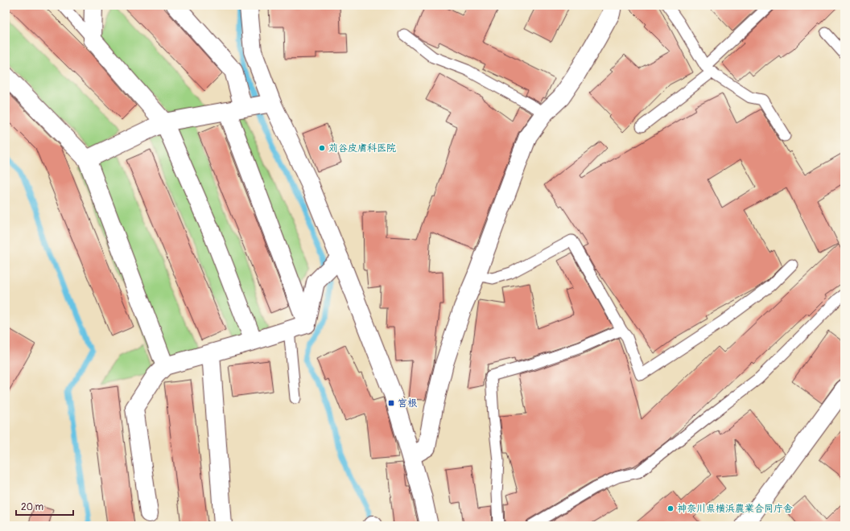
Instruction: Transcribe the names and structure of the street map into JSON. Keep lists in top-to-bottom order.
{
  "places": {
    "other": ["苅谷皮膚科医院", "神奈川県横浜農業合同庁舎"],
    "transit": ["宮根"]
  },
  "scale_bar": "20 m"
}
